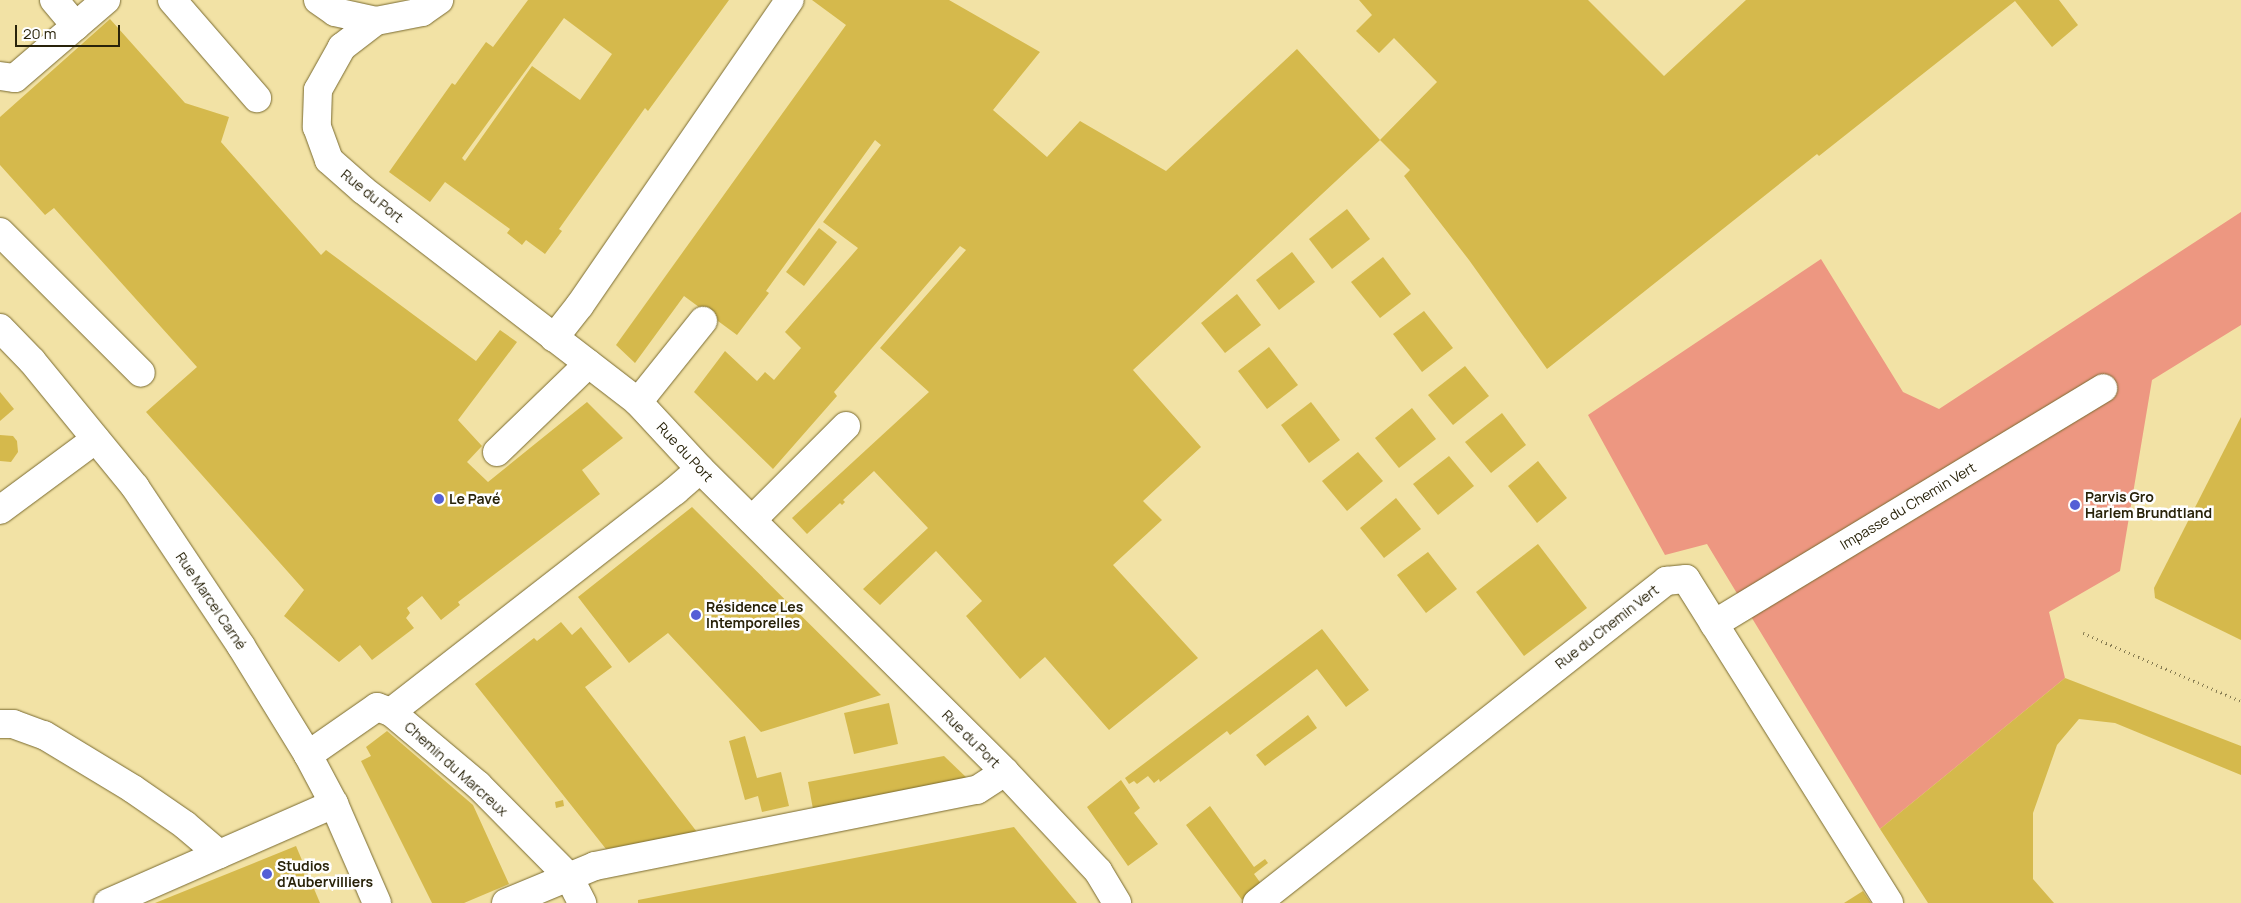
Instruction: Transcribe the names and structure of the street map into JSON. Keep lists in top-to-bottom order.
{
  "streets": {
    "street": [
      "Rue du Port",
      "Impasse du Chemin Vert",
      "Rue Marcel Carné",
      "Rue du Chemin Vert",
      "Chemin du Marcreux"
    ]
  },
  "crossings": [
    ["Impasse du Chemin Vert", "Rue du Chemin Vert"],
    ["Rue Marcel Carné", "Chemin du Marcreux"]
  ],
  "places": [
    "Le Pavé",
    "Parvis Gro Harlem Brundtland",
    "Résidence Les Intemporelles",
    "Studios d'Aubervilliers"
  ],
  "scale_bar": "20 m"
}
